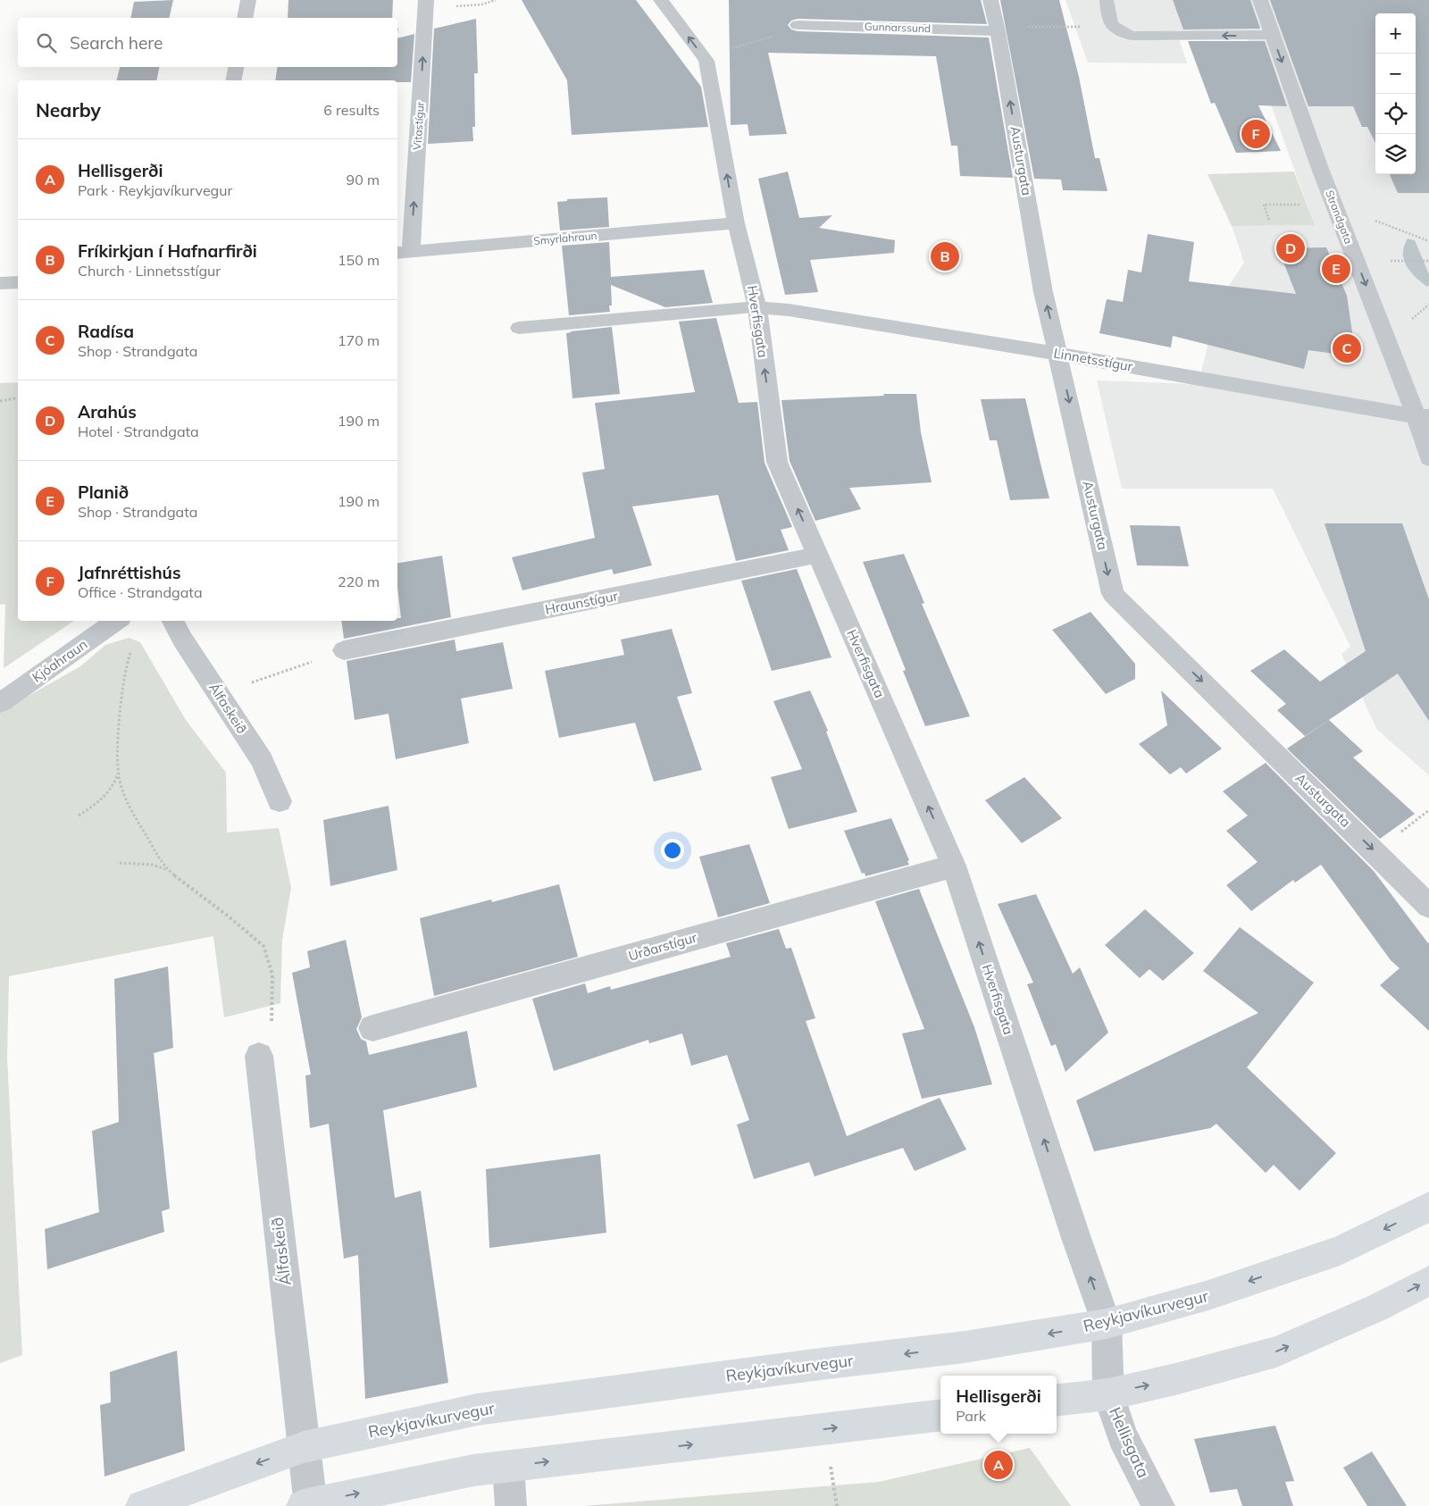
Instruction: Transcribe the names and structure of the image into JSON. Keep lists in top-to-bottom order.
{
  "streets": {
    "main road": ["Reykjavíkurvegur"],
    "street": [
      "Gunnarssund",
      "Vitastígur",
      "Austurgata",
      "Strandgata",
      "Smyrlahraun",
      "Hverfisgata",
      "Linnetsstígur",
      "Hraunstígur",
      "Kjóahraun",
      "Álfaskeið",
      "Urðarstígur",
      "Hellisgata"
    ]
  },
  "crossings": [
    ["Gunnarssund", "Austurgata"],
    ["Vitastígur", "Smyrlahraun"],
    ["Austurgata", "Linnetsstígur"],
    ["Strandgata", "Linnetsstígur"],
    ["Smyrlahraun", "Hverfisgata"],
    ["Hverfisgata", "Linnetsstígur"],
    ["Hverfisgata", "Hraunstígur"],
    ["Hverfisgata", "Urðarstígur"],
    ["Hverfisgata", "Reykjavíkurvegur"],
    ["Hverfisgata", "Hellisgata"],
    ["Álfaskeið", "Reykjavíkurvegur"],
    ["Reykjavíkurvegur", "Hellisgata"]
  ],
  "one_way": ["Vitastígur", "Strandgata", "Hverfisgata"],
  "page": {
    "map_buttons": ["+", "−"],
    "search": "Search here",
    "heading": ["Nearby", "6 results"],
    "pins": [
      "F",
      "D",
      "B",
      "E",
      "C",
      "A"
    ],
    "list": [
      {
        "mark": "A",
        "name": "Hellisgerði",
        "note": "Park · Reykjavíkurvegur",
        "value": "90 m"
      },
      {
        "mark": "B",
        "name": "Fríkirkjan í Hafnarfirði",
        "note": "Church · Linnetsstígur",
        "value": "150 m"
      },
      {
        "mark": "C",
        "name": "Radísa",
        "note": "Shop · Strandgata",
        "value": "170 m"
      },
      {
        "mark": "D",
        "name": "Arahús",
        "note": "Hotel · Strandgata",
        "value": "190 m"
      },
      {
        "mark": "E",
        "name": "Planið",
        "note": "Shop · Strandgata",
        "value": "190 m"
      },
      {
        "mark": "F",
        "name": "Jafnréttishús",
        "note": "Office · Strandgata",
        "value": "220 m"
      }
    ],
    "popup": ["Hellisgerði", "Park"]
  }
}
